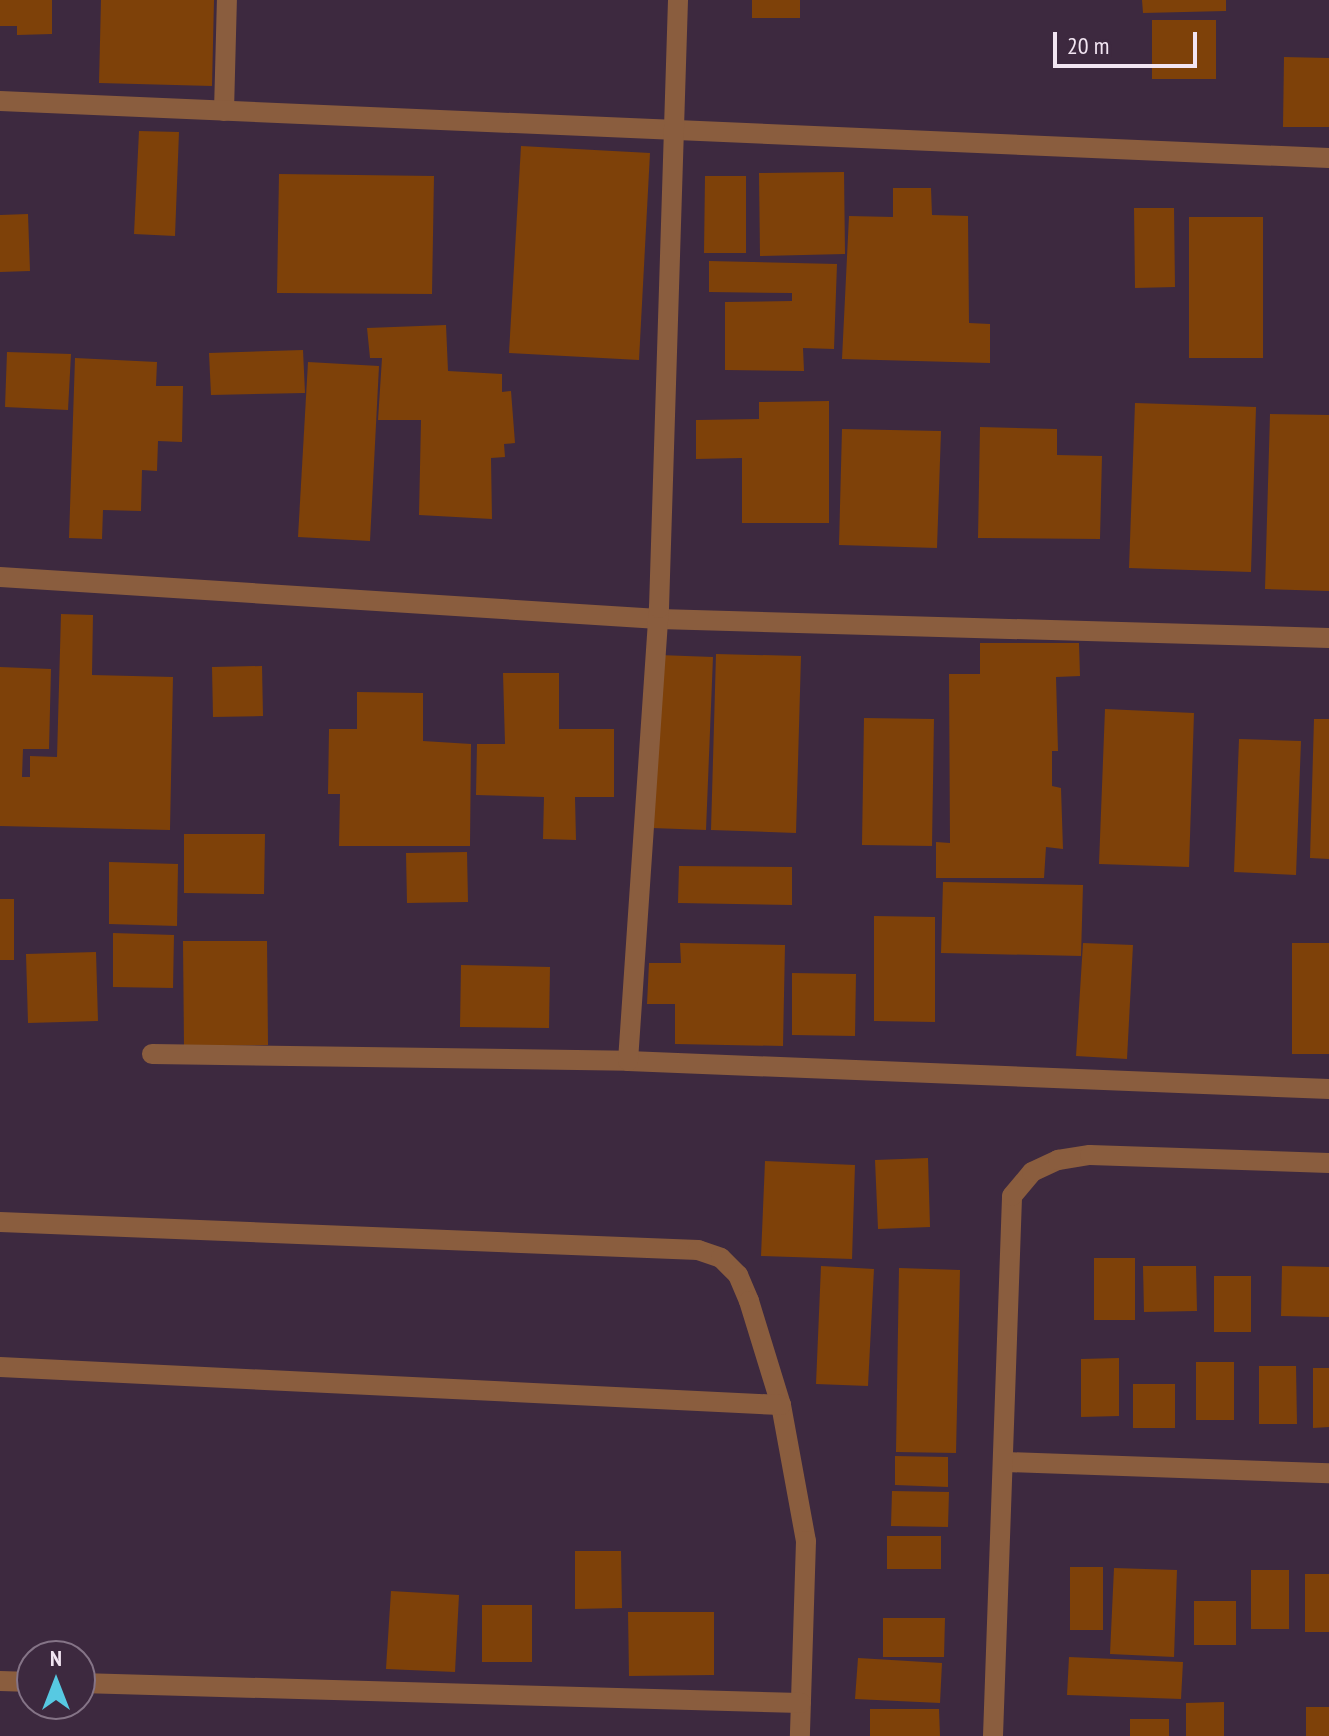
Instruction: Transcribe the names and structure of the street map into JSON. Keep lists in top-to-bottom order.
{
  "scale_bar": "20 m",
  "north": "top"
}
